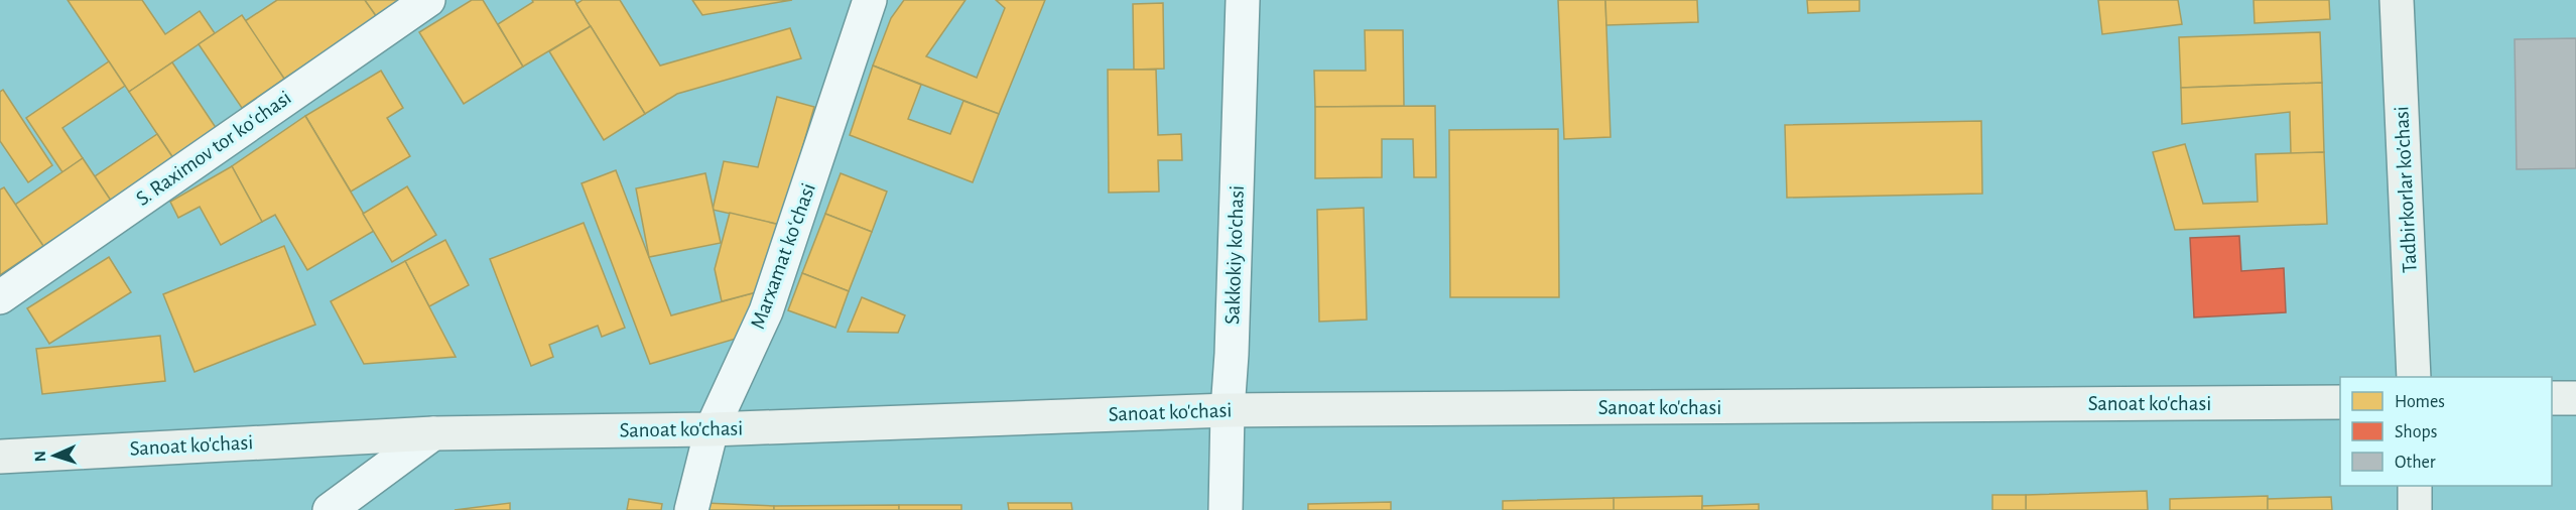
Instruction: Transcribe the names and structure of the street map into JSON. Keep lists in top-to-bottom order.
{
  "streets": {
    "main road": ["Tadbirkorlar ko'chasi", "Sanoat ko'chasi"],
    "street": ["S. Raximov tor koʻchasi", "Sakkokiy ko'chasi", "Marxamat koʻchasi"]
  },
  "crossings": [
    ["Sakkokiy ko'chasi", "Sanoat ko'chasi"],
    ["Marxamat koʻchasi", "Sanoat ko'chasi"]
  ],
  "legend": ["Homes", "Shops", "Other"],
  "north": "left"
}
